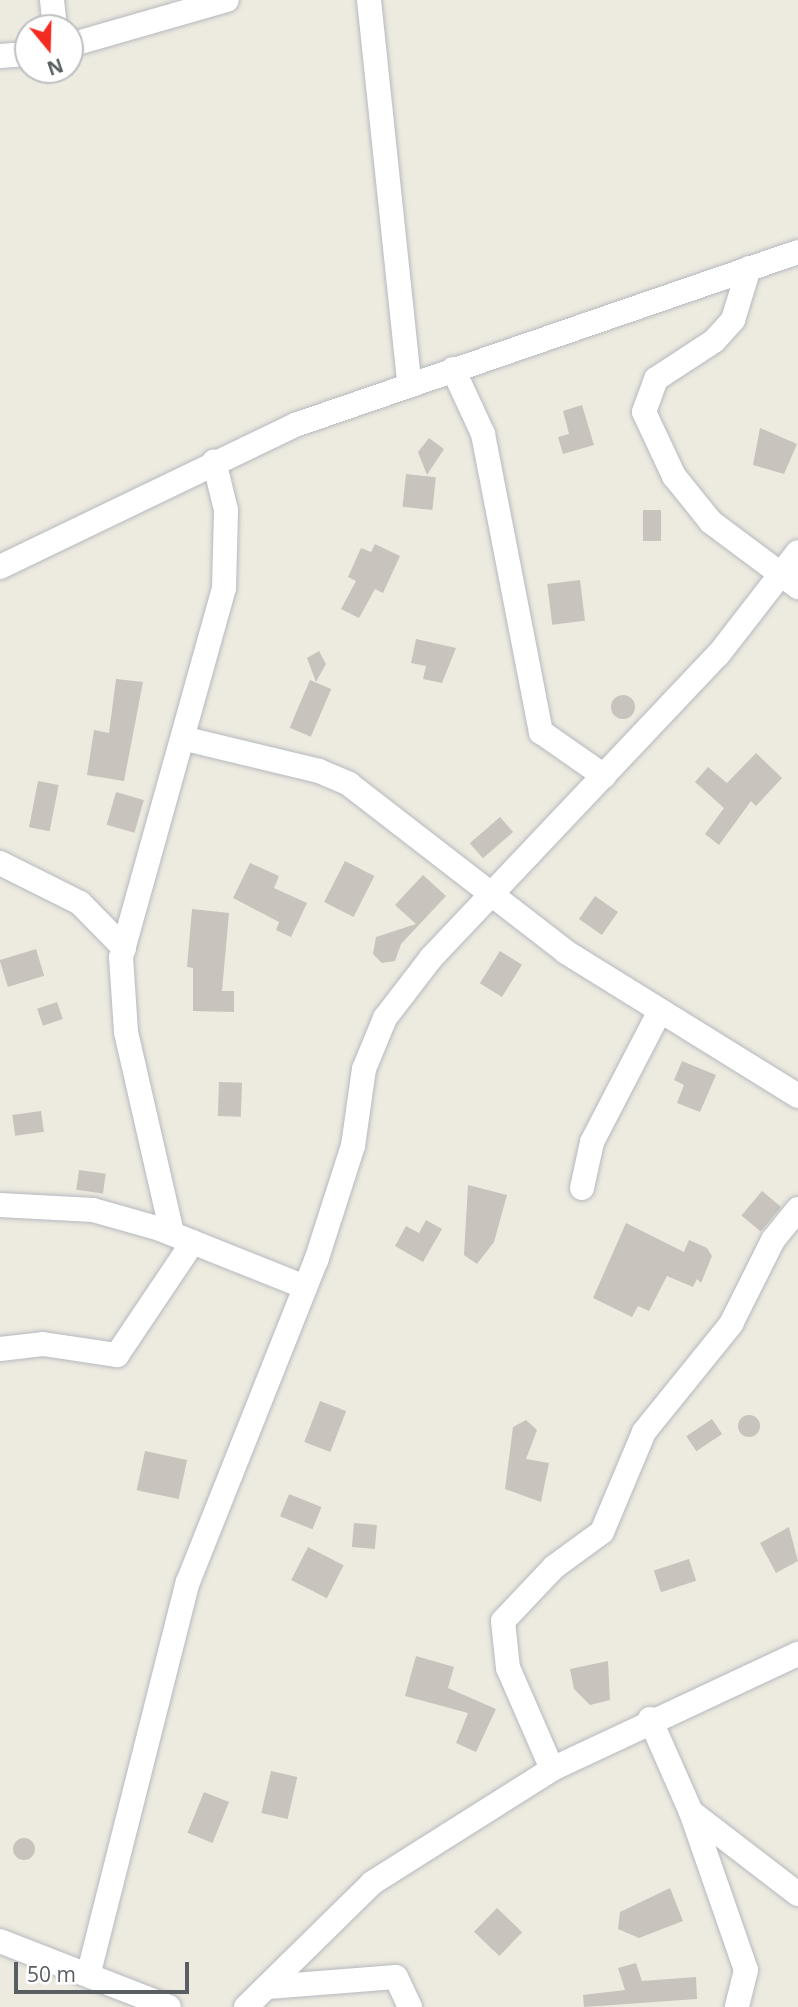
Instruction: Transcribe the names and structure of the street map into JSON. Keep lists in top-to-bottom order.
{
  "scale_bar": "50 m",
  "north": "bottom"
}
